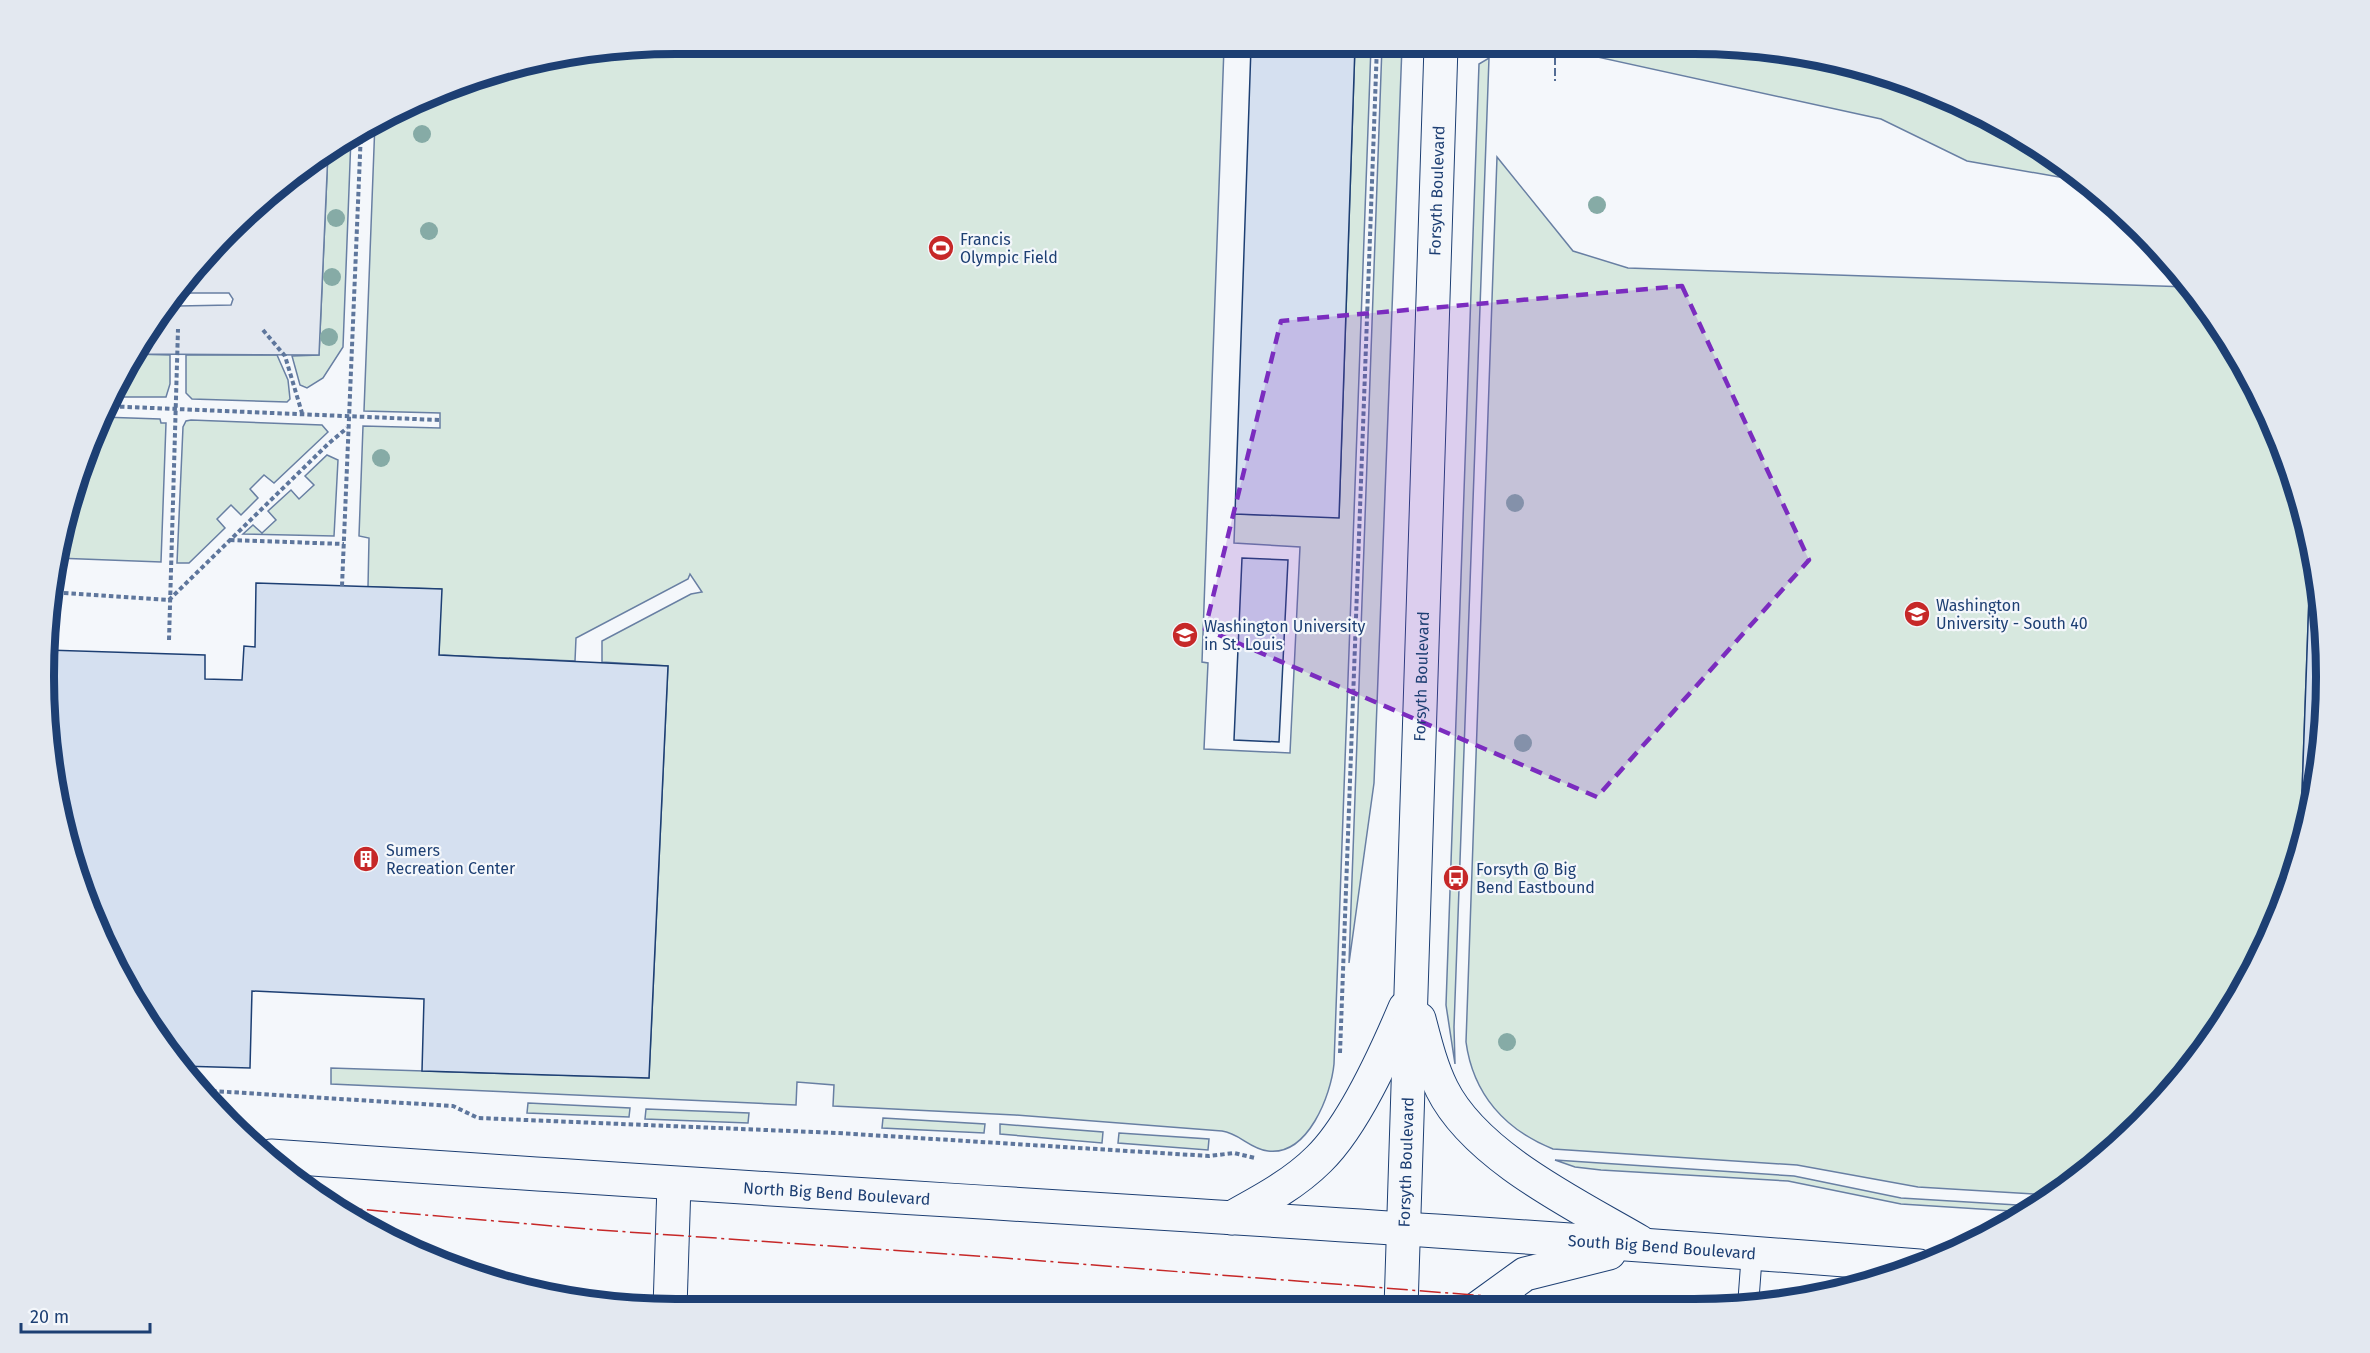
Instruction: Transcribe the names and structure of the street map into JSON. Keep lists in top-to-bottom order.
{
  "streets": {
    "main road": ["Forsyth Boulevard", "North Big Bend Boulevard", "South Big Bend Boulevard"]
  },
  "crossings": [
    ["Forsyth Boulevard", "North Big Bend Boulevard"],
    ["Forsyth Boulevard", "South Big Bend Boulevard"],
    ["North Big Bend Boulevard", "South Big Bend Boulevard"]
  ],
  "places": {
    "sports": ["Francis Olympic Field"],
    "school or university": ["Washington University - South 40", "Washington University in St. Louis"],
    "building": ["Sumers Recreation Center"],
    "bus stop": ["Forsyth @ Big Bend Eastbound"]
  },
  "scale_bar": "20 m"
}
